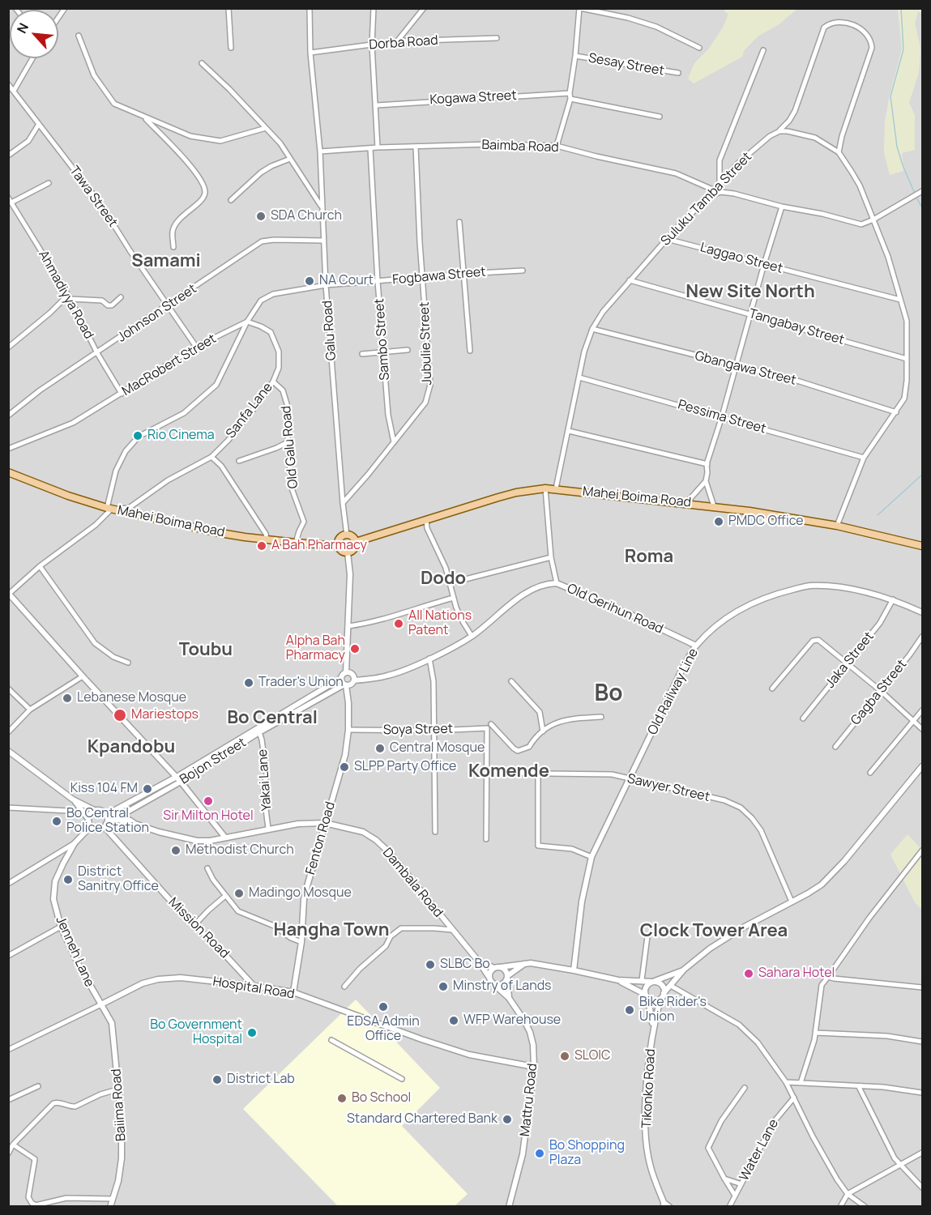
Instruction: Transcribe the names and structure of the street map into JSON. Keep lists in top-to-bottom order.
{
  "streets": {
    "main road": ["Mahei Boima Road"],
    "street": [
      "Dorba Road",
      "Sesay Street",
      "Kogawa Street",
      "Baimba Road",
      "Tawa Street",
      "Suluku Tamba Street",
      "Laggao Street",
      "Fogbawa Street",
      "Ahmadiyya Road",
      "Johnson Street",
      "Tangabay Street",
      "Galu Road",
      "Sambo Street",
      "Jubulie Street",
      "MacRobert Street",
      "Gbangawa Street",
      "Sanfa Lane",
      "Pessima Street",
      "Old Galu Road",
      "Old Gerihun Road",
      "Jaka Street",
      "Old Railway Line",
      "Gagba Street",
      "Soya Street",
      "Bojon Street",
      "Yakai Lane",
      "Sawyer Street",
      "Fenton Road",
      "Dambala Road",
      "Mission Road",
      "Jenneh Lane",
      "Hospital Road",
      "Tikonko Road",
      "Mattru Road",
      "Baiima Road",
      "Water Lane"
    ]
  },
  "crossings": [
    ["Dorba Road", "Galu Road"],
    ["Baimba Road", "Suluku Tamba Street"],
    ["Baimba Road", "Galu Road"],
    ["Baimba Road", "Sambo Street"],
    ["Baimba Road", "Jubulie Street"],
    ["Tawa Street", "Johnson Street"],
    ["Tawa Street", "MacRobert Street"],
    ["Suluku Tamba Street", "Laggao Street"],
    ["Suluku Tamba Street", "Tangabay Street"],
    ["Suluku Tamba Street", "Gbangawa Street"],
    ["Suluku Tamba Street", "Pessima Street"],
    ["Suluku Tamba Street", "Mahei Boima Road"],
    ["Fogbawa Street", "Galu Road"],
    ["Fogbawa Street", "Sambo Street"],
    ["Fogbawa Street", "Jubulie Street"],
    ["Ahmadiyya Road", "Johnson Street"],
    ["Ahmadiyya Road", "MacRobert Street"],
    ["Johnson Street", "Galu Road"],
    ["Galu Road", "Jubulie Street"],
    ["Galu Road", "Mahei Boima Road"],
    ["Sambo Street", "Jubulie Street"],
    ["MacRobert Street", "Sanfa Lane"],
    ["Sanfa Lane", "Old Galu Road"],
    ["Sanfa Lane", "Mahei Boima Road"],
    ["Old Galu Road", "Mahei Boima Road"],
    ["Old Gerihun Road", "Old Railway Line"],
    ["Old Gerihun Road", "Bojon Street"],
    ["Old Gerihun Road", "Fenton Road"],
    ["Jaka Street", "Old Railway Line"],
    ["Old Railway Line", "Sawyer Street"],
    ["Soya Street", "Fenton Road"],
    ["Bojon Street", "Yakai Lane"],
    ["Bojon Street", "Fenton Road"],
    ["Bojon Street", "Dambala Road"],
    ["Bojon Street", "Mission Road"],
    ["Bojon Street", "Jenneh Lane"],
    ["Yakai Lane", "Dambala Road"],
    ["Fenton Road", "Dambala Road"],
    ["Fenton Road", "Hospital Road"],
    ["Dambala Road", "Mission Road"],
    ["Dambala Road", "Jenneh Lane"],
    ["Dambala Road", "Mattru Road"],
    ["Mission Road", "Jenneh Lane"],
    ["Mission Road", "Hospital Road"],
    ["Jenneh Lane", "Hospital Road"],
    ["Jenneh Lane", "Baiima Road"],
    ["Hospital Road", "Mattru Road"],
    ["Hospital Road", "Baiima Road"]
  ],
  "districts": [
    "Samami",
    "New Site North",
    "Roma",
    "Dodo",
    "Toubu",
    "Bo",
    "Bo Central",
    "Kpandobu",
    "Komende",
    "Hangha Town",
    "Clock Tower Area"
  ],
  "places": [
    "SDA Church",
    "NA Court",
    "Rio Cinema",
    "PMDC Office",
    "A Bah Pharmacy",
    "All Nations Patent",
    "Alpha Bah Pharmacy",
    "Trader's Union",
    "Lebanese Mosque",
    "Mariestops",
    "Central Mosque",
    "SLPP Party Office",
    "Kiss 104 FM",
    "Sir Milton Hotel",
    "Bo Central Police Station",
    "Methodist Church",
    "District Sanitry Office",
    "Madingo Mosque",
    "SLBC Bo",
    "Sahara Hotel",
    "Minstry of Lands",
    "EDSA Admin Office",
    "Bike Rider's Union",
    "WFP Warehouse",
    "Bo Government Hospital",
    "SLOIC",
    "District Lab",
    "Bo School",
    "Standard Chartered Bank",
    "Bo Shopping Plaza"
  ],
  "north": "top left"
}
